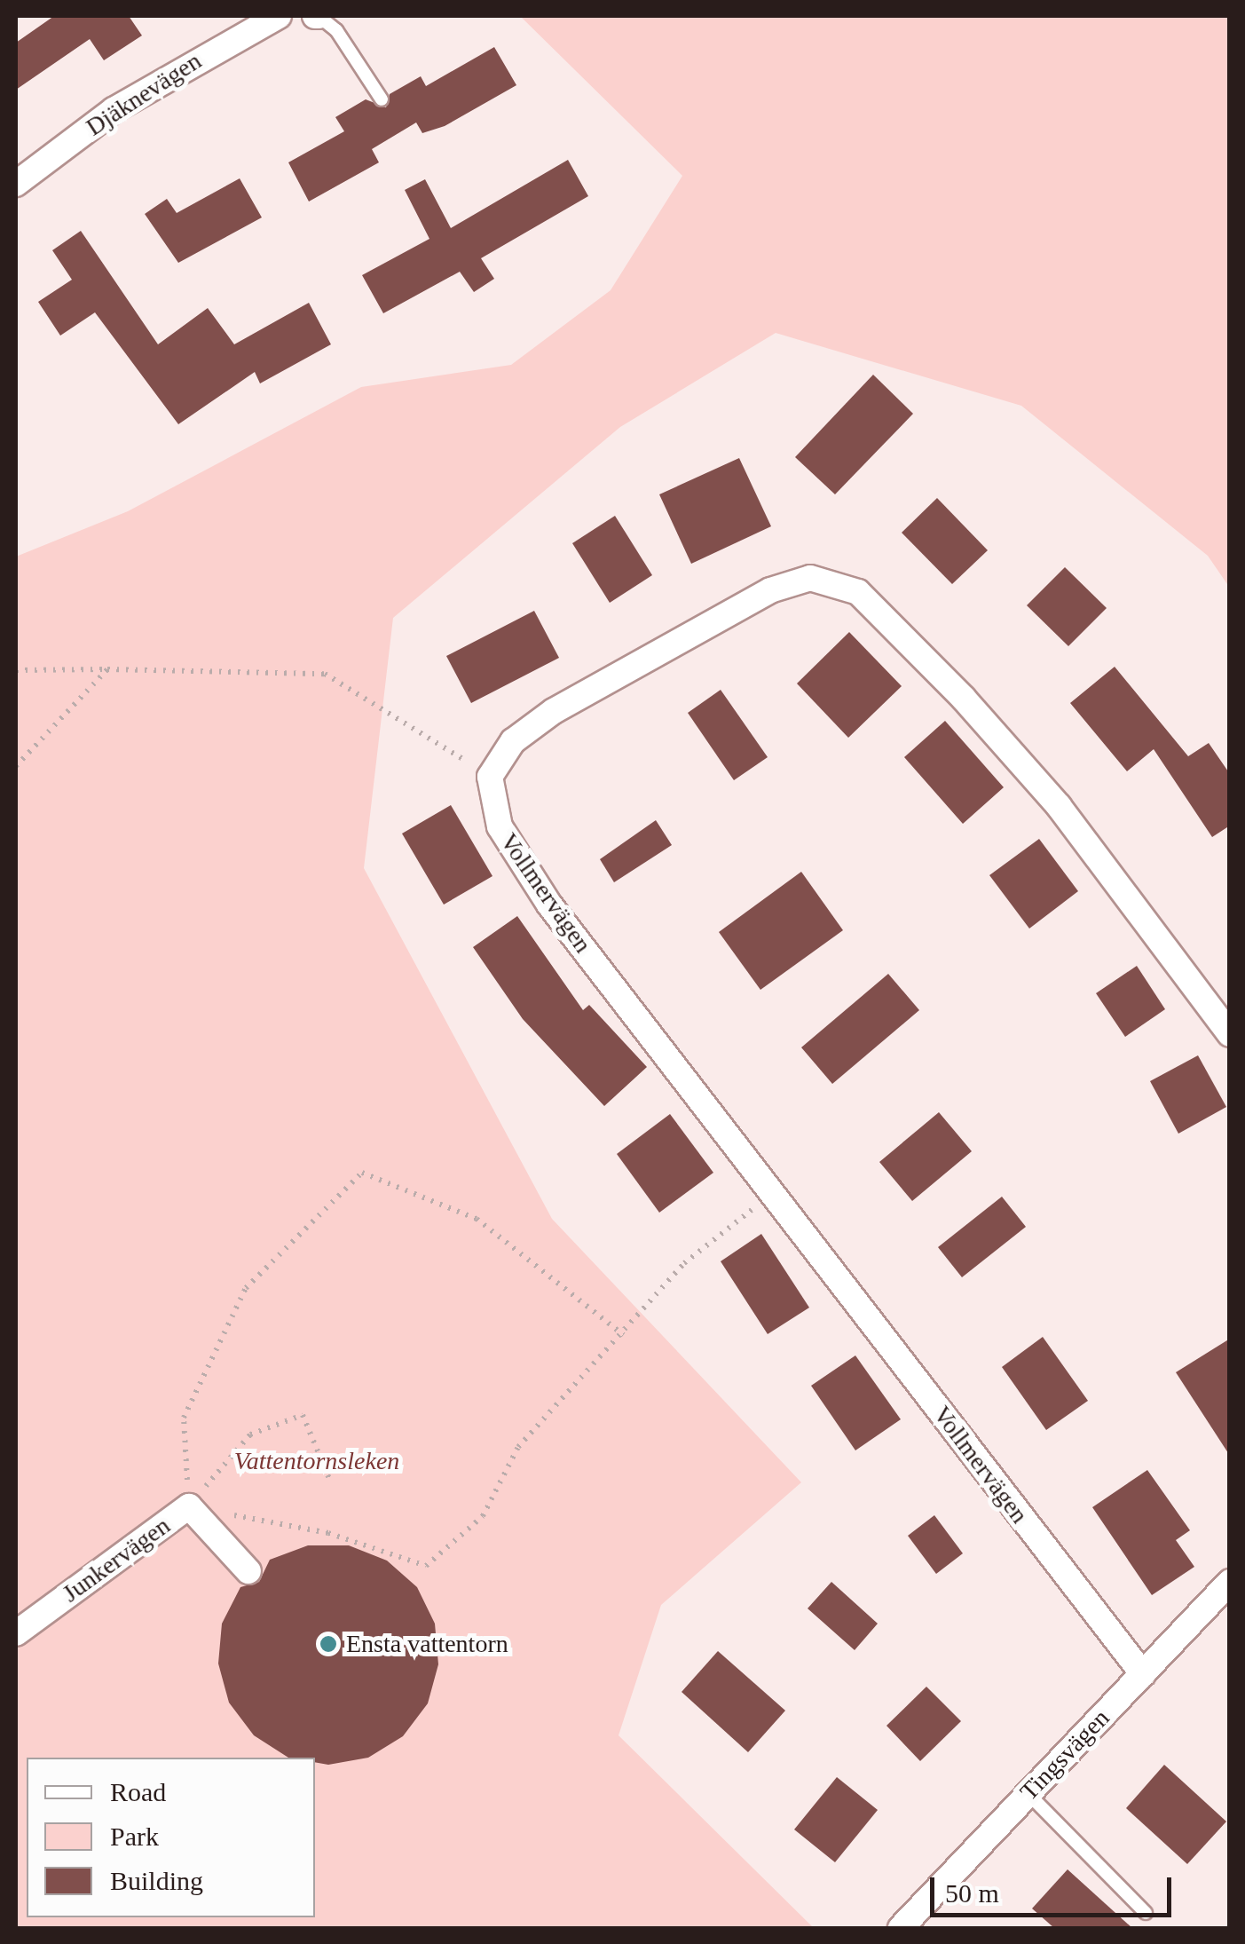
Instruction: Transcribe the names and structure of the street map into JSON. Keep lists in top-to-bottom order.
{
  "streets": {
    "street": [
      "Djäknevägen",
      "Vollmervägen",
      "Junkervägen",
      "Tingsvägen"
    ]
  },
  "crossings": [
    ["Vollmervägen", "Tingsvägen"]
  ],
  "parks": ["Vattentornsleken"],
  "places": ["Ensta vattentorn"],
  "legend": ["Road", "Park", "Building"],
  "scale_bar": "50 m"
}
